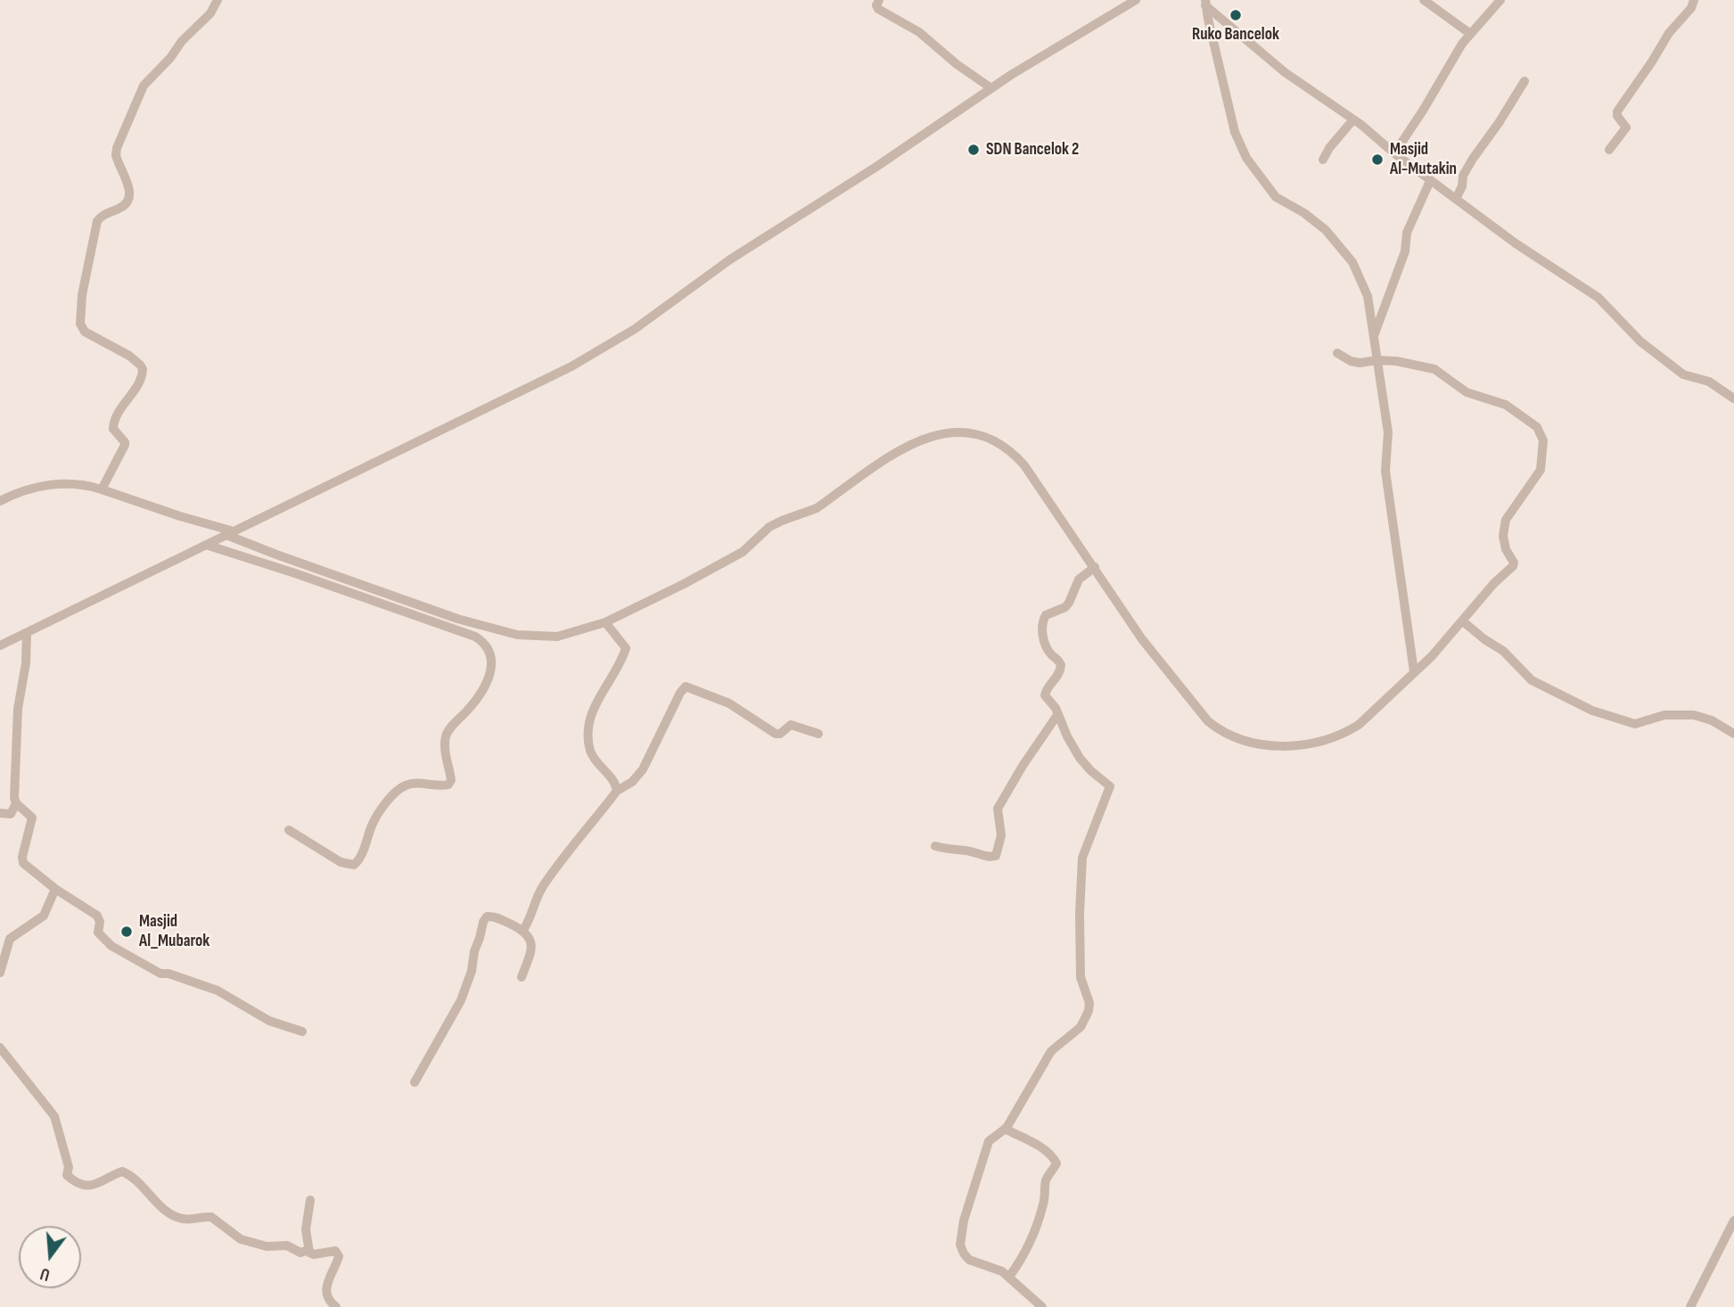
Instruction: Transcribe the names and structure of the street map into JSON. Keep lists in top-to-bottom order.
{
  "places": [
    "Ruko Bancelok",
    "SDN Bancelok 2",
    "Masjid Al-Mutakin",
    "Masjid Al_Mubarok"
  ],
  "north": "bottom"
}
